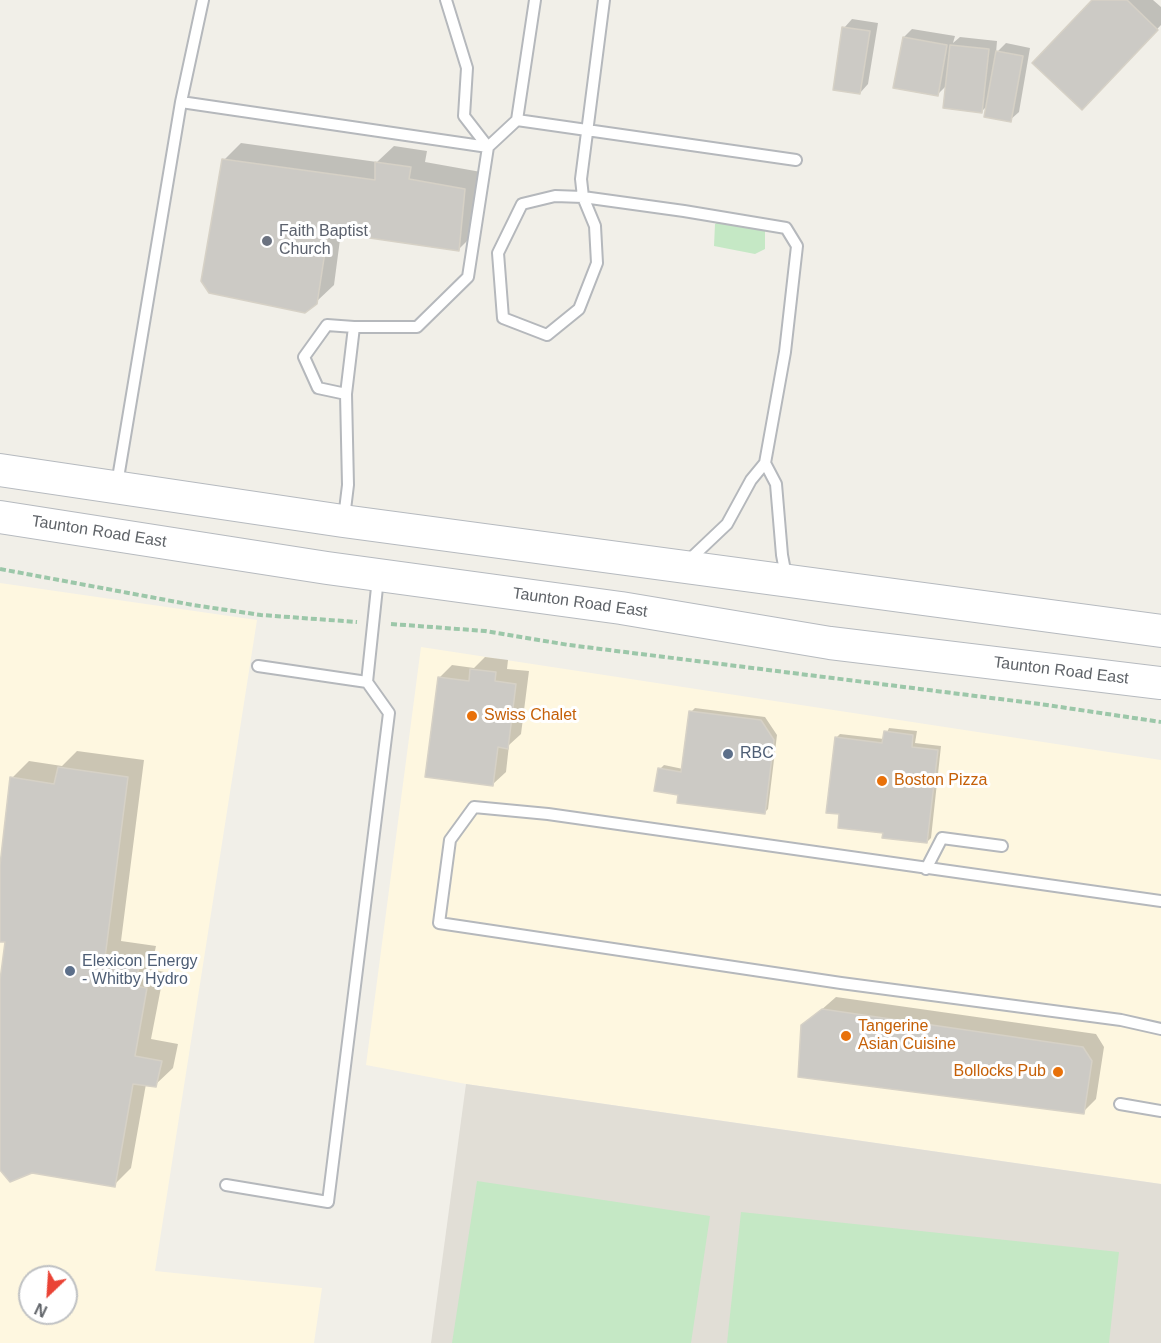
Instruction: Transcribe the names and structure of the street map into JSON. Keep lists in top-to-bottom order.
{
  "streets": {
    "main road": ["Taunton Road East"]
  },
  "places": [
    "Faith Baptist Church",
    "Swiss Chalet",
    "RBC",
    "Boston Pizza",
    "Elexicon Energy - Whitby Hydro",
    "Tangerine Asian Cuisine",
    "Bollocks Pub"
  ],
  "north": "bottom left"
}
